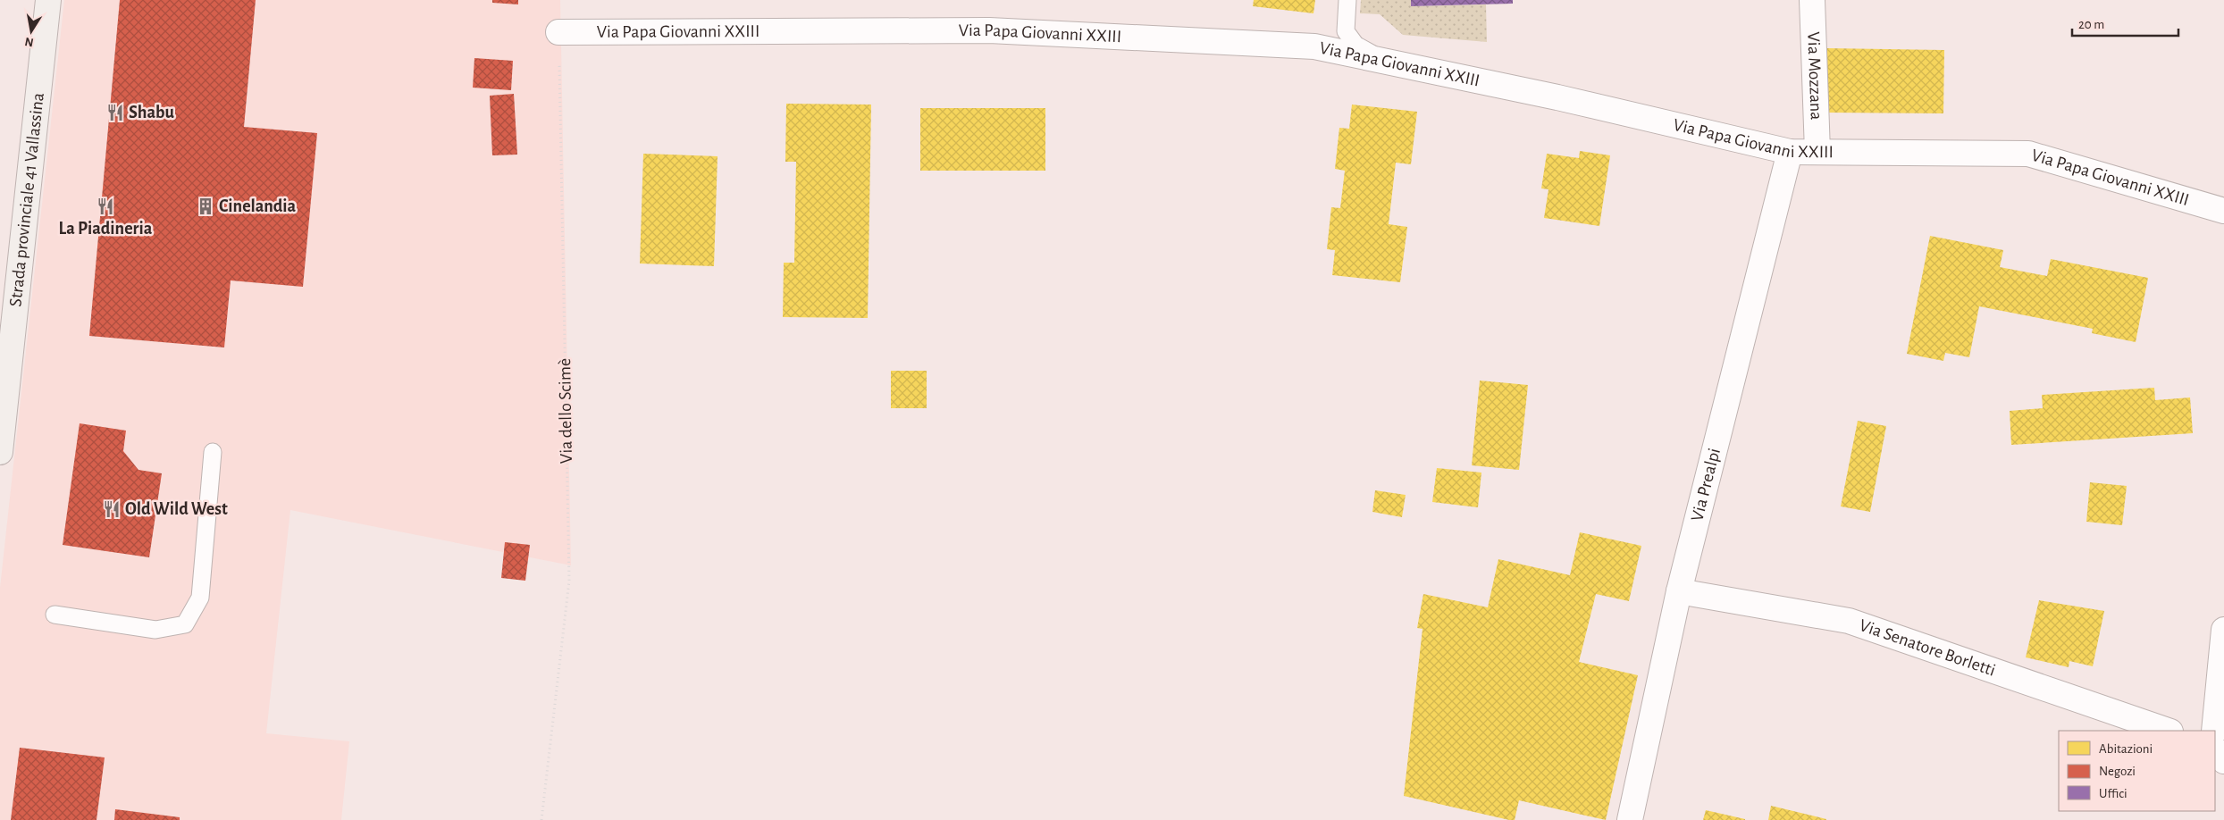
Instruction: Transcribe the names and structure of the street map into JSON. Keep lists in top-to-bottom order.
{
  "streets": {
    "main road": ["Strada provinciale 41 Vallassina"],
    "street": [
      "Via Papa Giovanni XXIII",
      "Via Mozzana",
      "Via Prealpi",
      "Via Senatore Borletti"
    ],
    "path": ["Via dello Scimè"]
  },
  "crossings": [
    ["Via Papa Giovanni XXIII", "Via Mozzana"],
    ["Via Papa Giovanni XXIII", "Via dello Scimè"],
    ["Via Papa Giovanni XXIII", "Via Prealpi"],
    ["Via Prealpi", "Via Senatore Borletti"]
  ],
  "places": {
    "restaurant": ["Shabu", "La Piadineria", "Old Wild West"],
    "building": ["Cinelandia"]
  },
  "legend": ["Abitazioni", "Negozi", "Uffici"],
  "scale_bar": "20 m",
  "north": "bottom"
}
